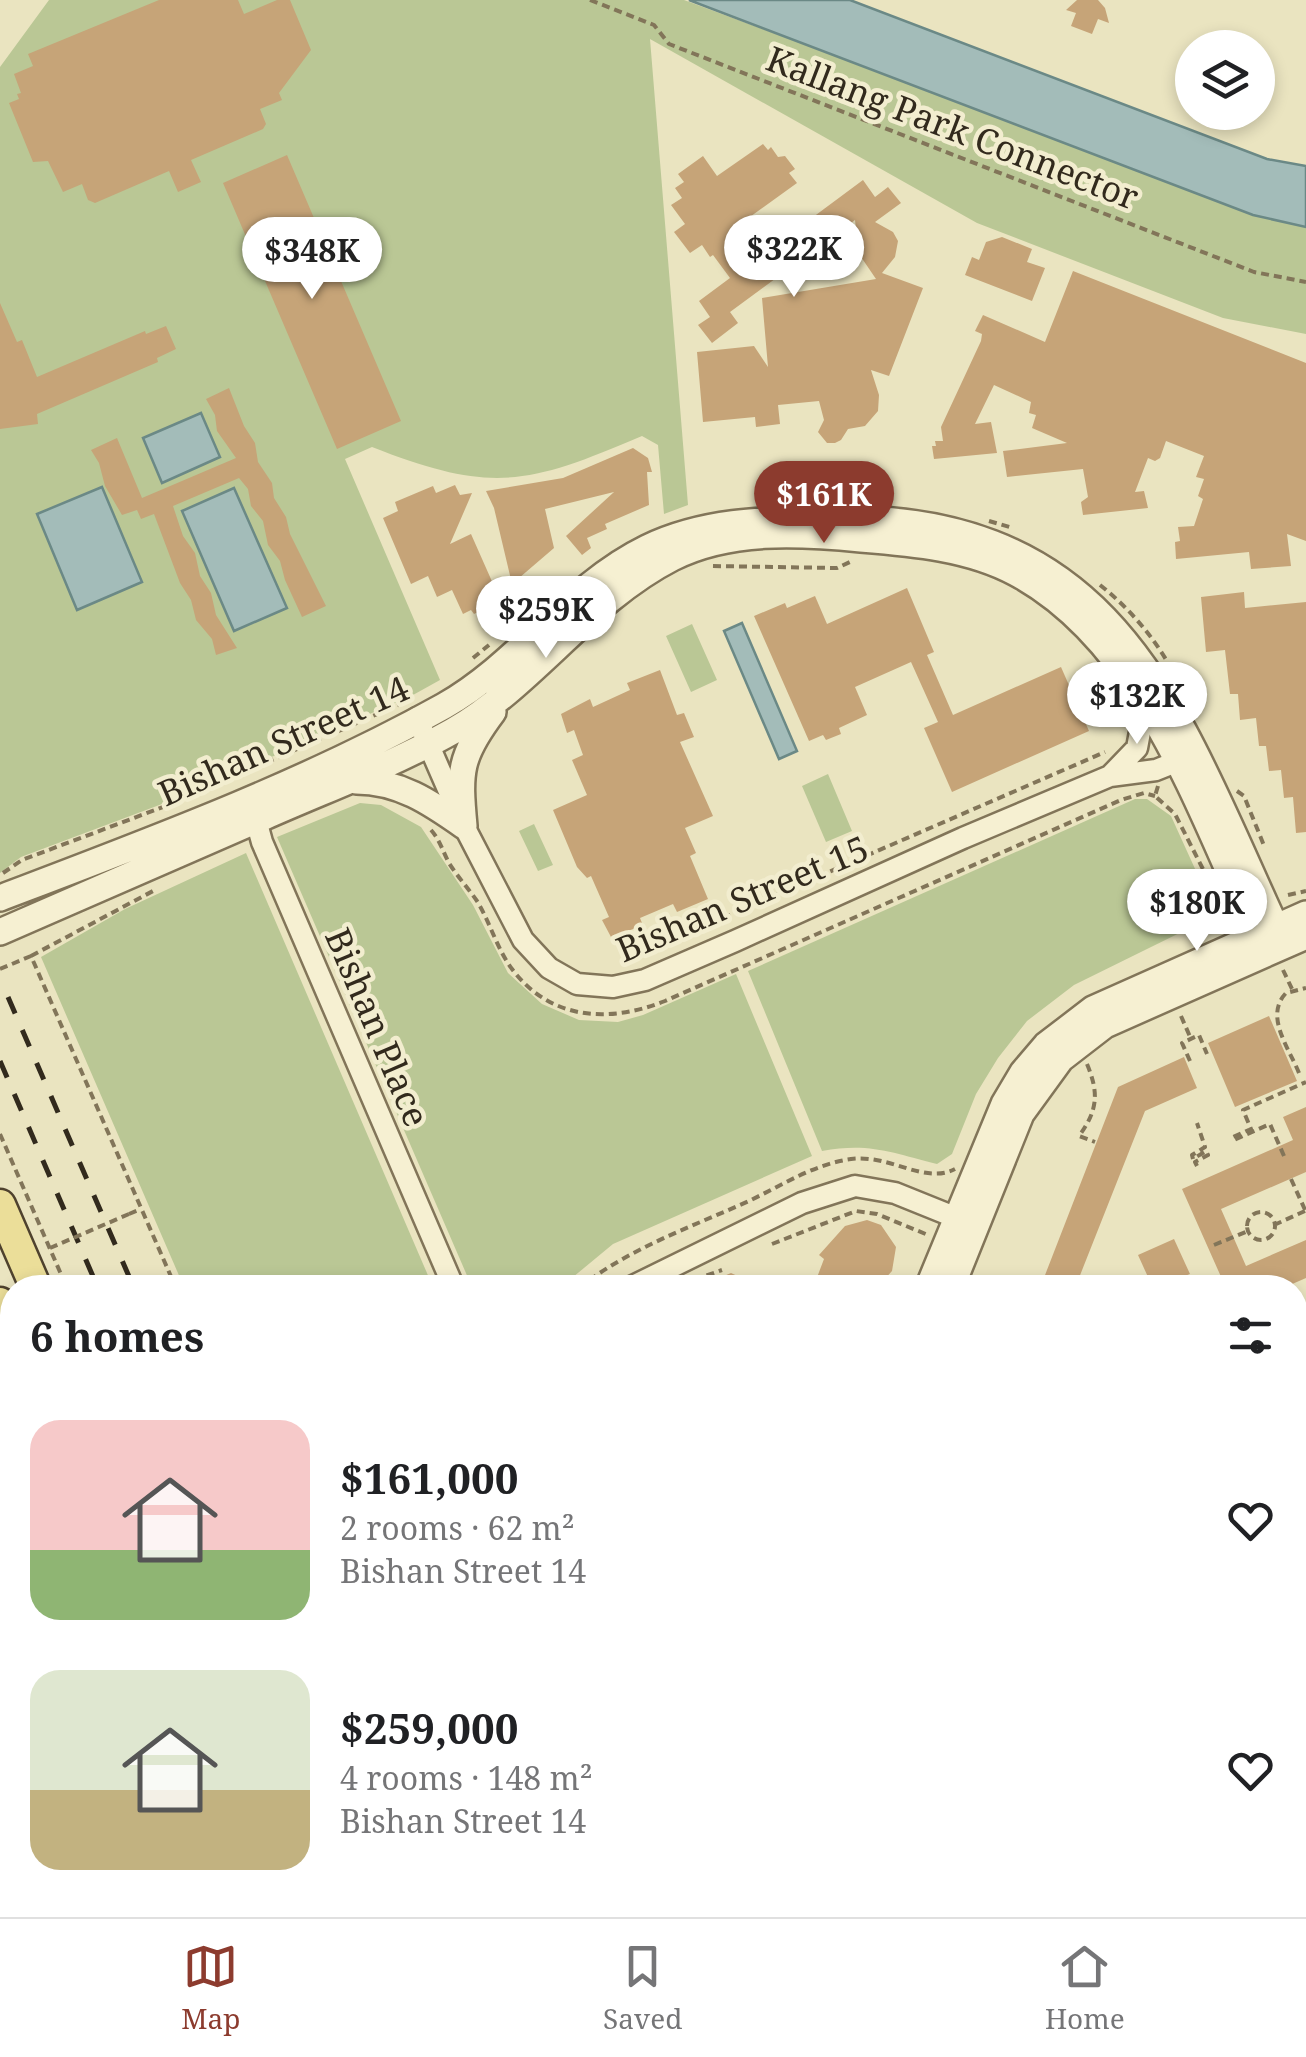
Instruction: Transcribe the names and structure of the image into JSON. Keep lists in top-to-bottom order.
{
  "streets": {
    "street": ["Bishan Street 14", "Bishan Street 15", "Bishan Place"],
    "path": ["Kallang Park Connector"]
  },
  "crossings": [
    ["Bishan Street 14", "Bishan Street 15"],
    ["Bishan Street 14", "Bishan Place"]
  ],
  "page": {
    "price": [
      "$322K",
      "$348K",
      "$161K",
      "$259K",
      "$132K",
      "$180K"
    ],
    "heading": "6 homes",
    "list": [
      {
        "name": "$161,000",
        "note": "2 rooms · 62 m² · Bishan Street 14"
      },
      {
        "name": "$259,000",
        "note": "4 rooms · 148 m² · Bishan Street 14"
      }
    ],
    "tabs": ["Map", "Saved", "Home"]
  }
}
